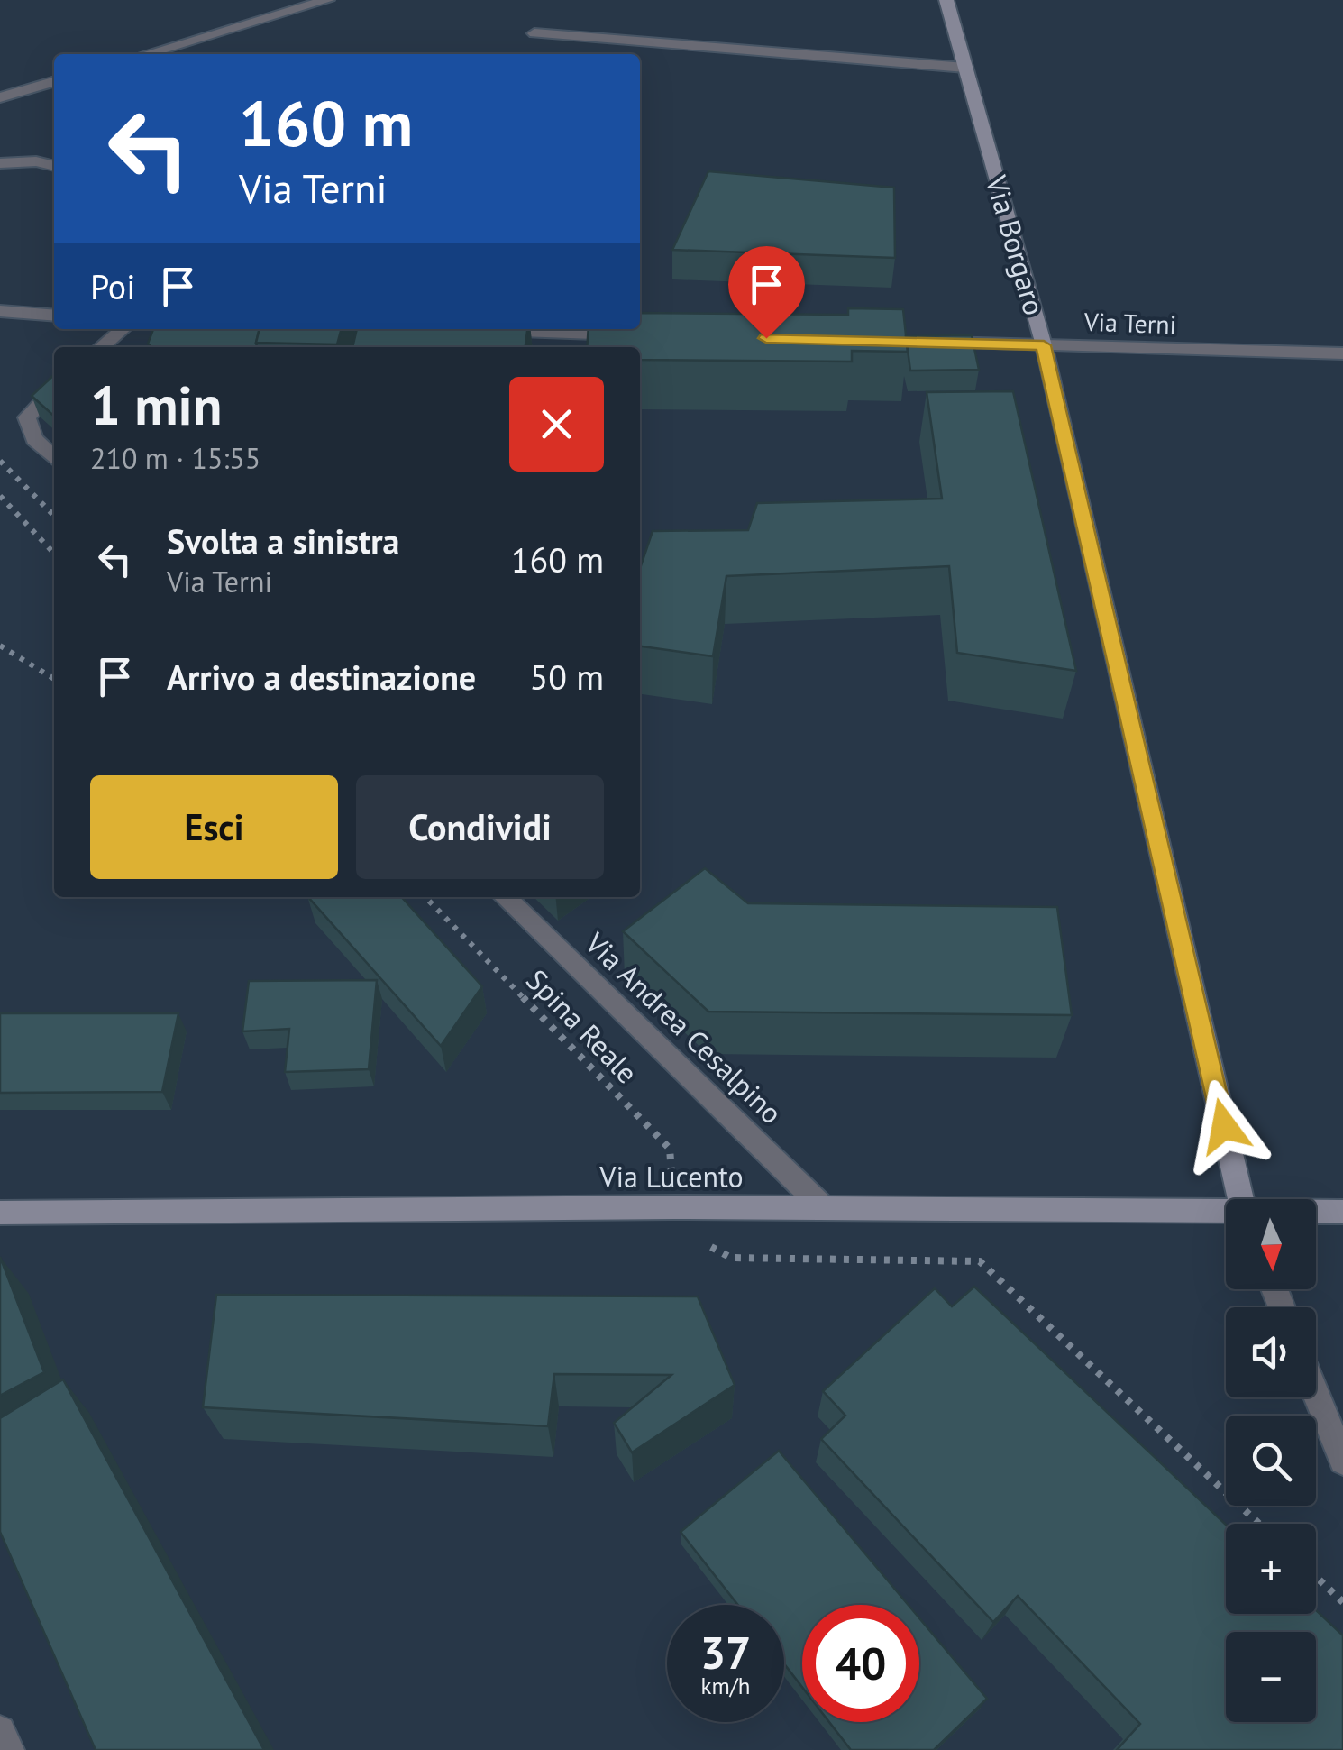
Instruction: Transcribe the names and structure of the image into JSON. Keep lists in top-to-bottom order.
{
  "streets": {
    "street": [
      "Via Borgaro",
      "Via Terni",
      "Via Andrea Cesalpino",
      "Via Lucento"
    ],
    "path": ["Spina Reale"]
  },
  "crossings": [
    ["Via Borgaro", "Via Terni"],
    ["Spina Reale", "Via Lucento"],
    ["Via Andrea Cesalpino", "Via Lucento"]
  ],
  "north": "bottom",
  "page": {
    "turn": ["160 m", "Via Terni"],
    "then": "Poi",
    "heading": ["1 min", "210 m · 15:55"],
    "list": [
      {
        "name": "Svolta a sinistra",
        "note": "Via Terni",
        "value": "160 m"
      },
      {
        "name": "Arrivo a destinazione",
        "value": "50 m"
      }
    ],
    "buttons": ["Esci", "Condividi"],
    "map_buttons": ["+", "−"],
    "speed": "37 km/h",
    "limit": "40"
  }
}
